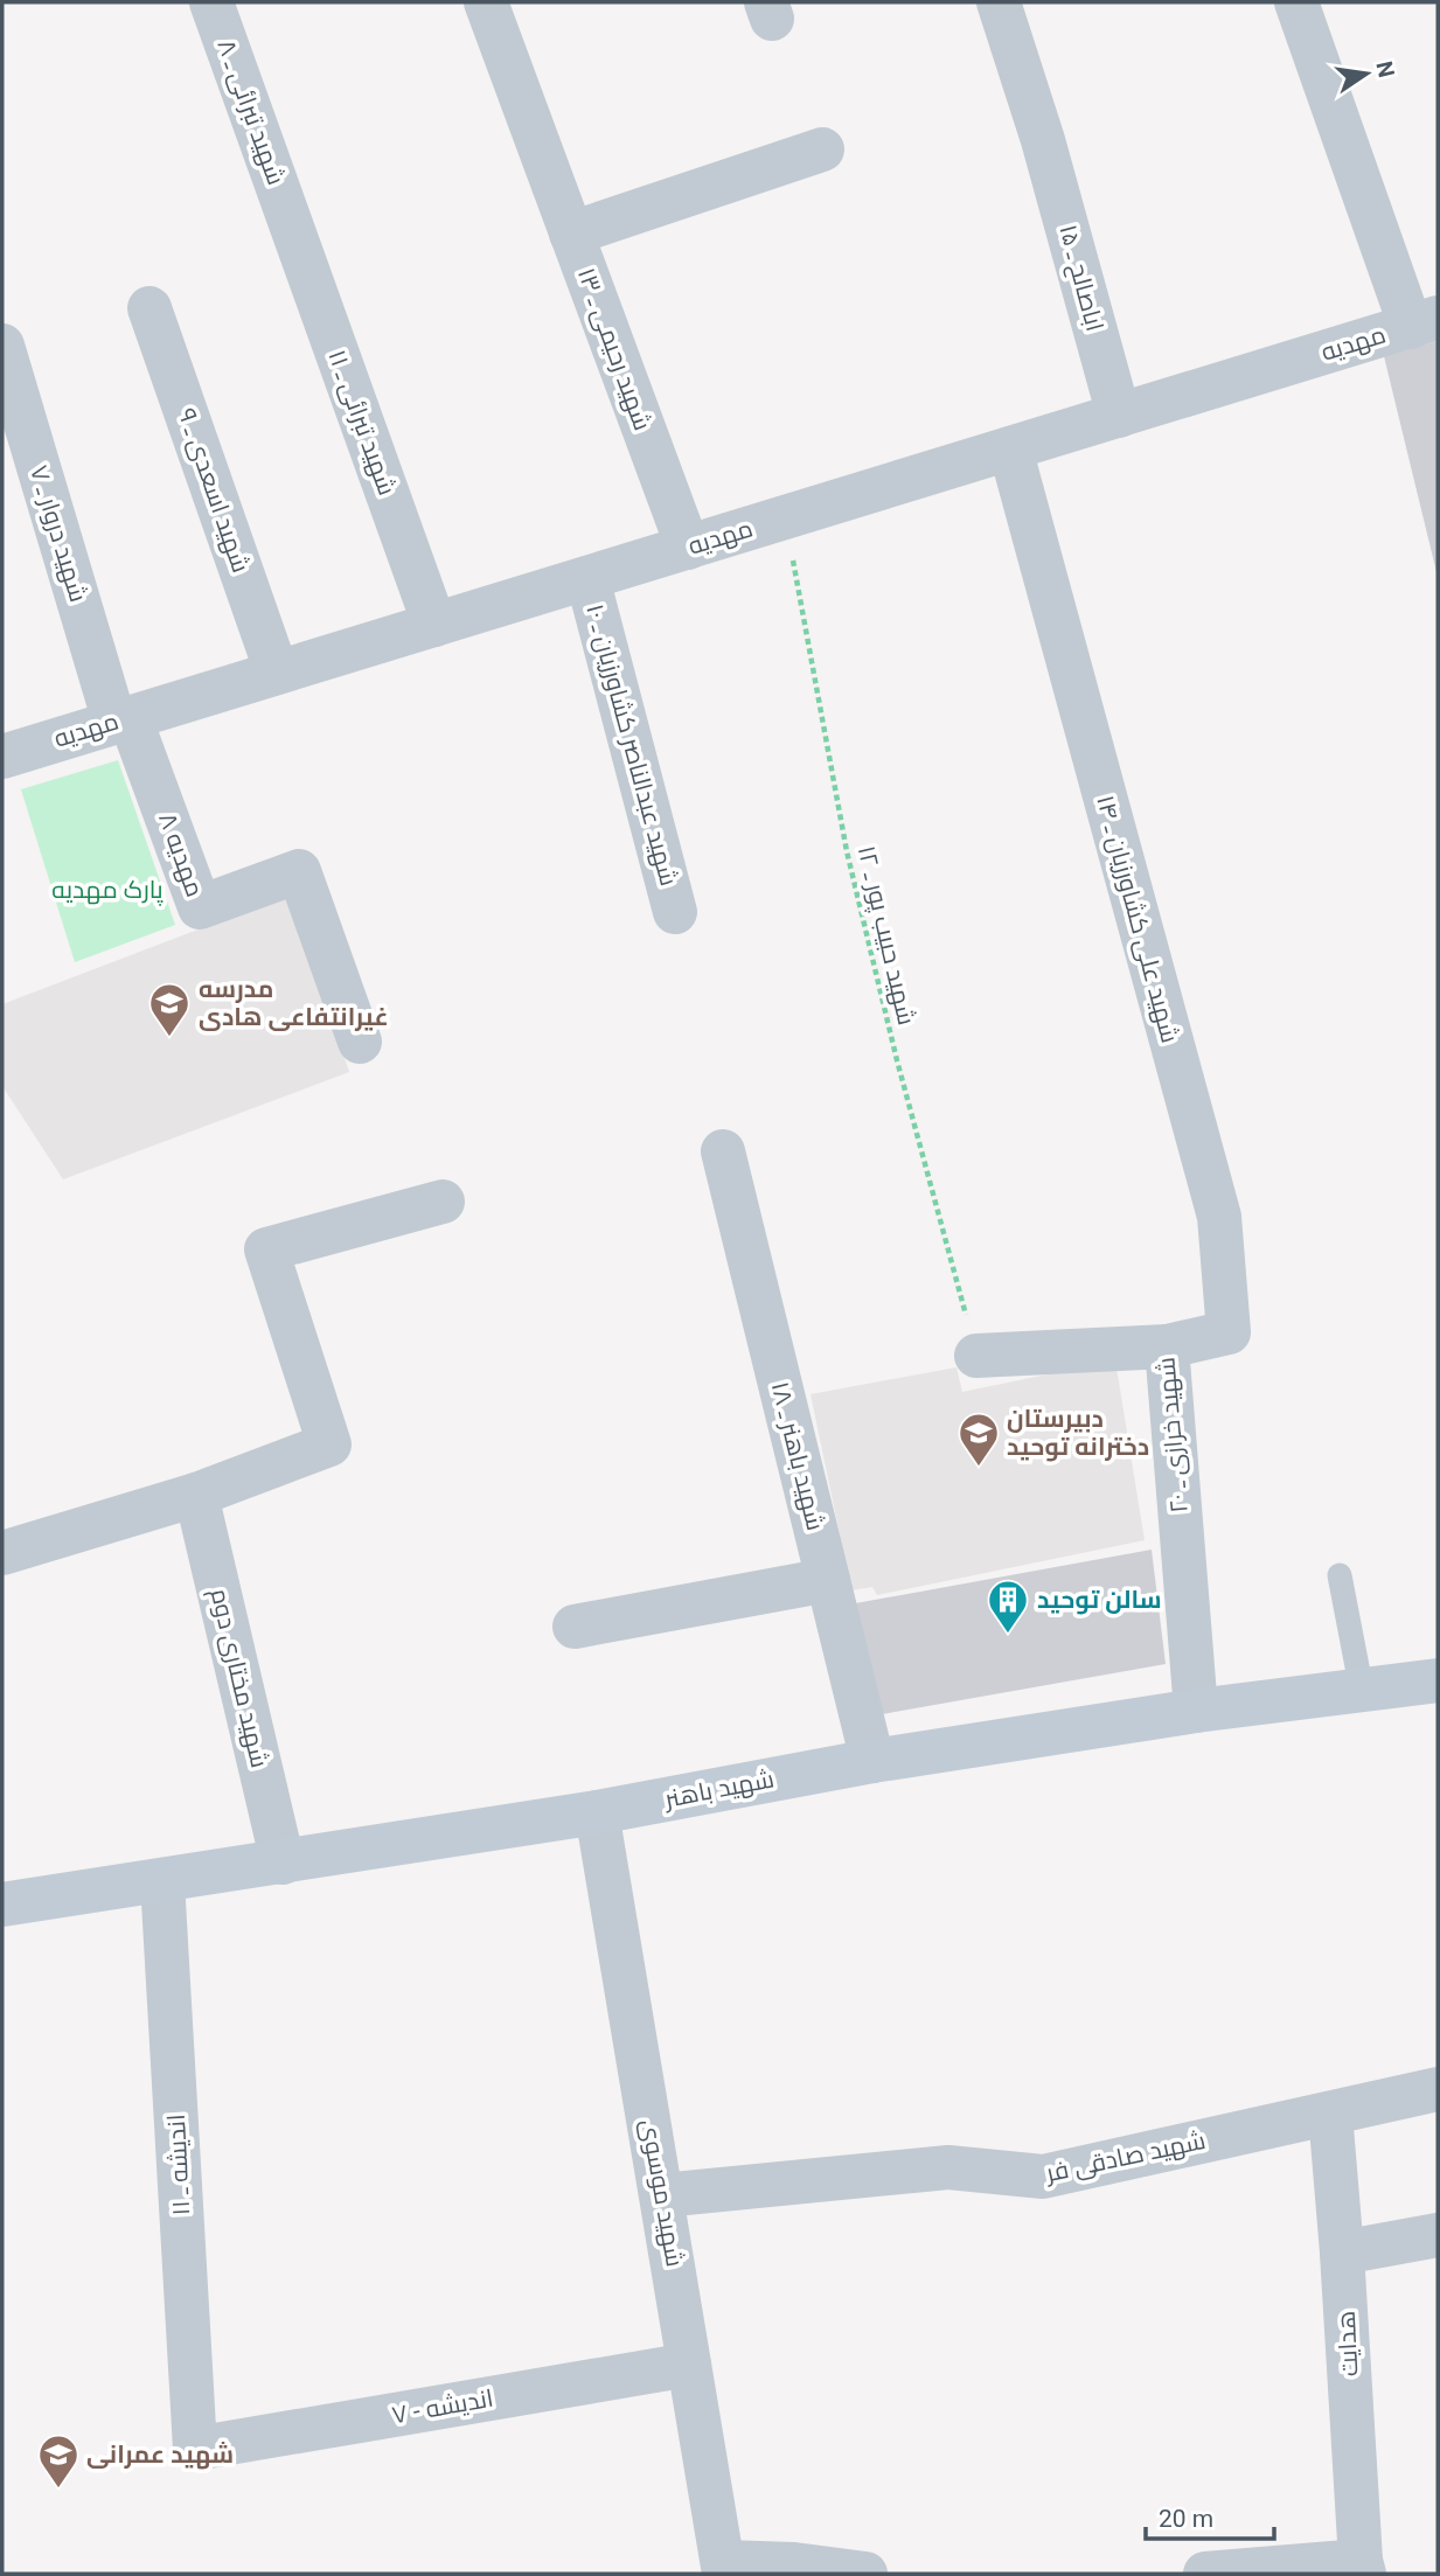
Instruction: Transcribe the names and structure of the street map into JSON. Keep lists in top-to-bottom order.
{
  "streets": {
    "main road": ["شهید باهنر"],
    "street": [
      "شهید تبرائی ـ ۸",
      "اباصالح ـ ۱۵",
      "مهدیه",
      "شهید رحیمی ـ ۱۳",
      "شهید تبرائی ـ ۱۱",
      "شهید اسعدی ـ ۹",
      "شهید دروار ـ ۷",
      "شهید عبدالناصر کشاورزیان ـ ۱۰",
      "مهدیه ۸",
      "شهید علی کشاورزیان ـ ۱۴",
      "شهید خرازی ـ ۲۰",
      "شهید باهنر ـ ۱۸",
      "شهید مختاری دوم",
      "شهید صادقی فر",
      "اندیشه ـ ۱۱",
      "شهید موسوی",
      "هدایت",
      "اندیشه - ۷"
    ],
    "path": ["شهید حبیب پور ـ ۱۲"]
  },
  "crossings": [
    ["شهید تبرائی ـ ۸", "شهید تبرائی ـ ۱۱"],
    ["اباصالح ـ ۱۵", "مهدیه"],
    ["مهدیه", "شهید رحیمی ـ ۱۳"],
    ["مهدیه", "شهید تبرائی ـ ۱۱"],
    ["مهدیه", "شهید اسعدی ـ ۹"],
    ["مهدیه", "شهید دروار ـ ۷"],
    ["مهدیه", "شهید عبدالناصر کشاورزیان ـ ۱۰"],
    ["مهدیه", "مهدیه ۸"],
    ["مهدیه", "شهید علی کشاورزیان ـ ۱۴"],
    ["مهدیه", "شهید حبیب پور ـ ۱۲"],
    ["شهید دروار ـ ۷", "مهدیه ۸"],
    ["شهید علی کشاورزیان ـ ۱۴", "شهید خرازی ـ ۲۰"],
    ["شهید حبیب پور ـ ۱۲", "شهید خرازی ـ ۲۰"],
    ["شهید خرازی ـ ۲۰", "شهید باهنر"],
    ["شهید باهنر ـ ۱۸", "شهید باهنر"],
    ["شهید مختاری دوم", "شهید باهنر"],
    ["شهید باهنر", "اندیشه ـ ۱۱"],
    ["شهید باهنر", "شهید موسوی"],
    ["شهید صادقی فر", "شهید موسوی"],
    ["شهید صادقی فر", "هدایت"],
    ["اندیشه ـ ۱۱", "اندیشه - ۷"],
    ["شهید موسوی", "اندیشه - ۷"]
  ],
  "parks": ["پارک مهدیه"],
  "places": {
    "school or university": ["مدرسه غیرانتفاعی هادی", "دبیرستان دخترانه توحید", "شهید عمرانی"],
    "building": ["سالن توحید"]
  },
  "scale_bar": "20 m",
  "north": "right"
}
